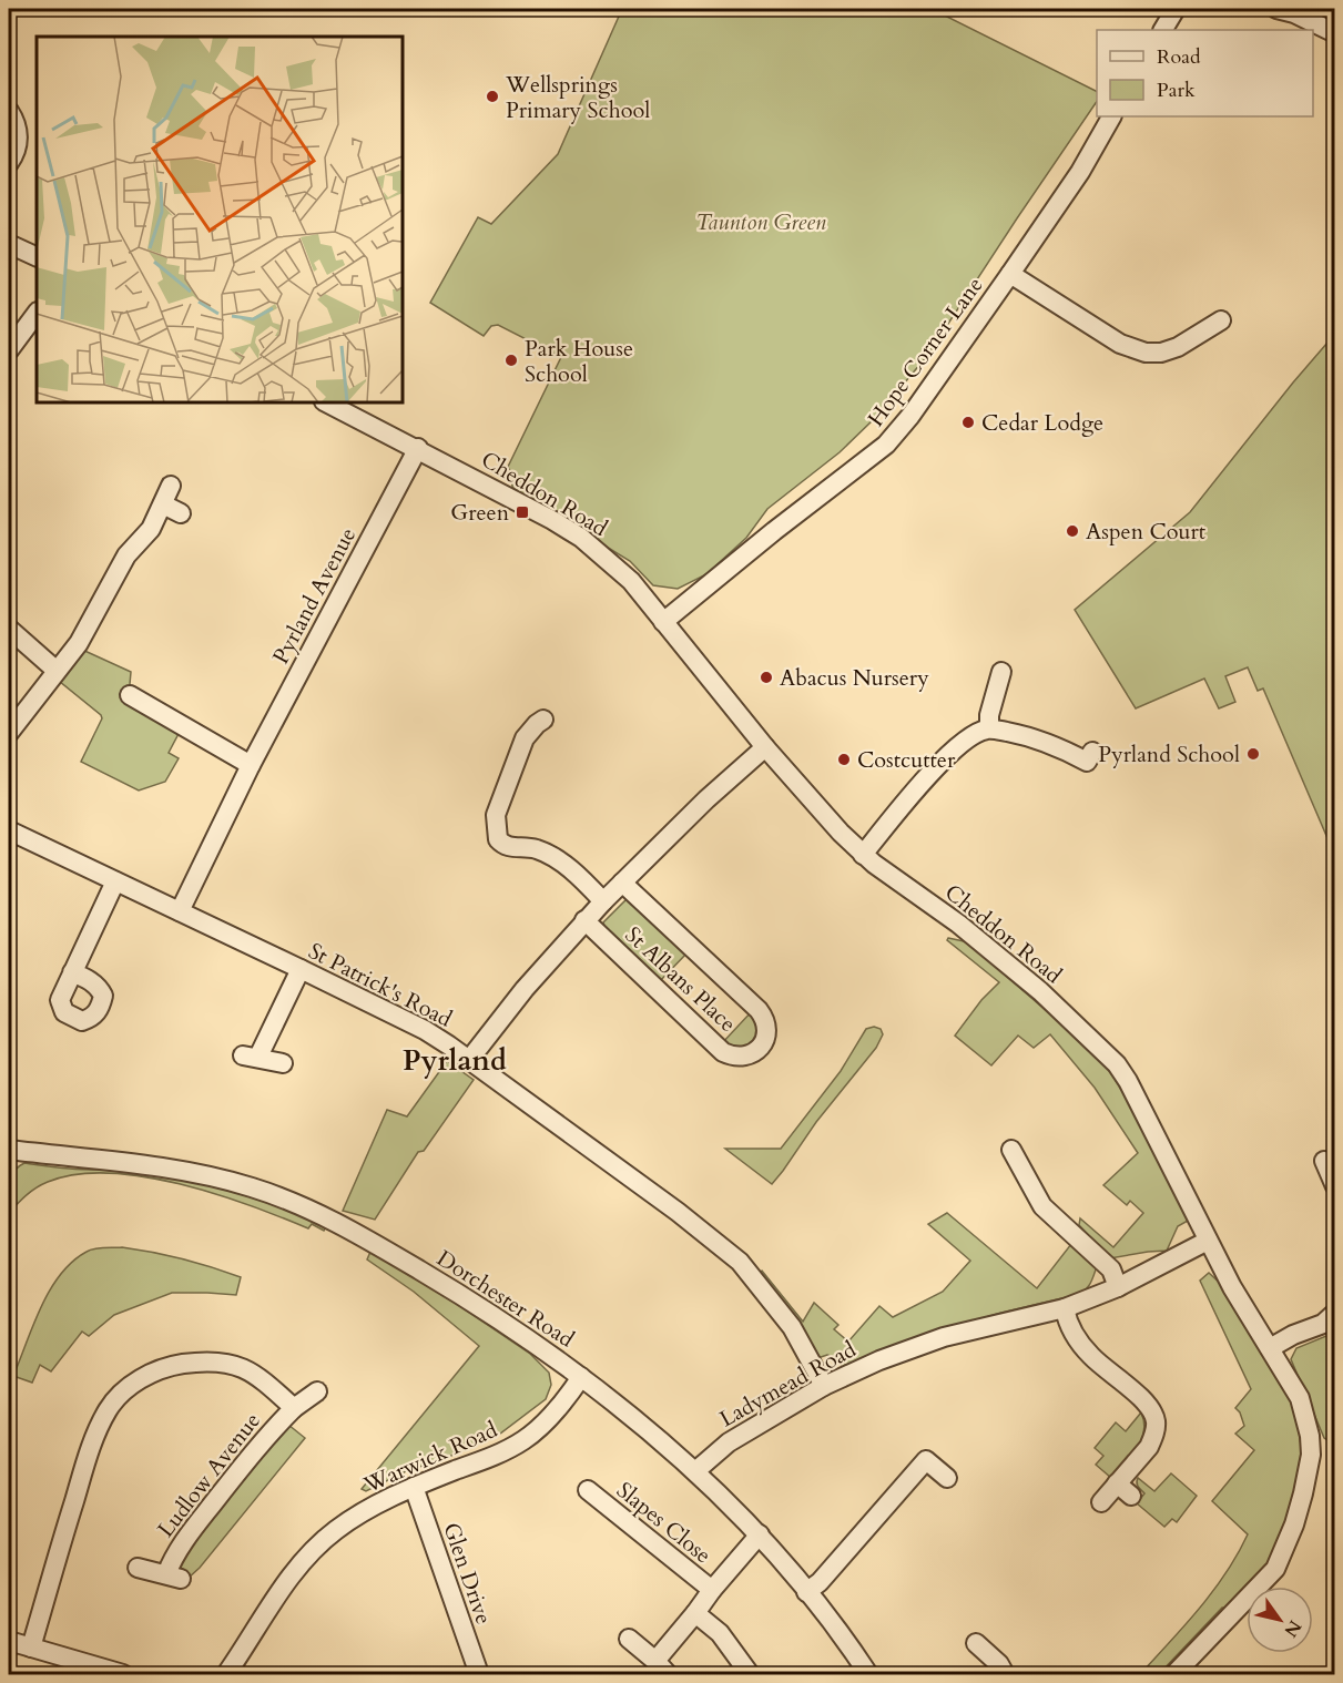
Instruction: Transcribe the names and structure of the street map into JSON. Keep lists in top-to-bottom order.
{
  "streets": {
    "street": [
      "Hope Corner Lane",
      "Cheddon Road",
      "Pyrland Avenue",
      "St Albans Place",
      "St Patrick's Road",
      "Dorchester Road",
      "Ladymead Road",
      "Warwick Road",
      "Ludlow Avenue",
      "Slapes Close",
      "Glen Drive"
    ]
  },
  "crossings": [
    ["Hope Corner Lane", "Cheddon Road"],
    ["Cheddon Road", "Pyrland Avenue"],
    ["Cheddon Road", "Ladymead Road"],
    ["Pyrland Avenue", "St Patrick's Road"],
    ["St Patrick's Road", "Ladymead Road"],
    ["Dorchester Road", "Ladymead Road"],
    ["Dorchester Road", "Warwick Road"],
    ["Dorchester Road", "Slapes Close"],
    ["Warwick Road", "Glen Drive"]
  ],
  "districts": ["Pyrland"],
  "parks": ["Taunton Green"],
  "places": {
    "other": [
      "Wellsprings Primary School",
      "Park House School",
      "Cedar Lodge",
      "Aspen Court",
      "Abacus Nursery",
      "Pyrland School",
      "Costcutter"
    ],
    "transit": ["Green"]
  },
  "legend": ["Road", "Park"],
  "north": "bottom right"
}
